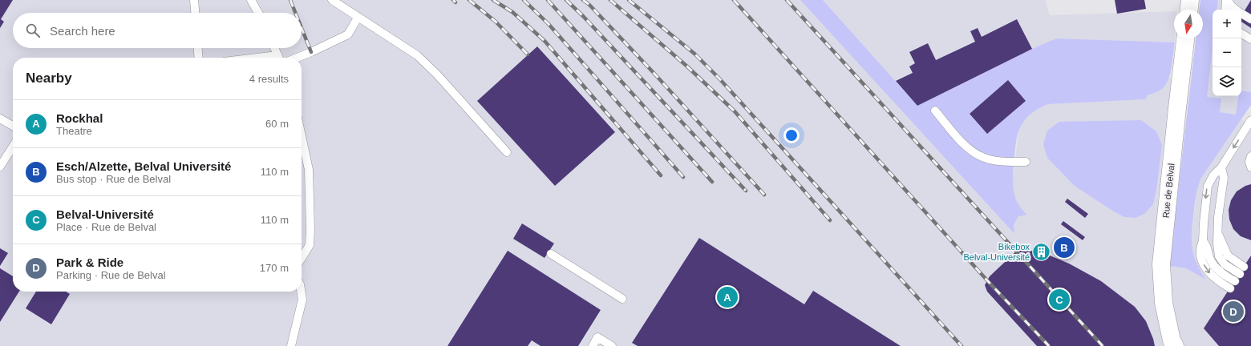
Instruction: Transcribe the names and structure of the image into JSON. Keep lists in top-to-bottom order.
{
  "streets": {
    "main road": ["Rue de Belval"]
  },
  "places": {
    "building": ["Bikebox Belval-Université"]
  },
  "north": "bottom",
  "page": {
    "map_buttons": ["+", "−"],
    "search": "Search here",
    "heading": ["Nearby", "4 results"],
    "list": [
      {
        "mark": "A",
        "name": "Rockhal",
        "note": "Theatre",
        "value": "60 m"
      },
      {
        "mark": "B",
        "name": "Esch/Alzette, Belval Université",
        "note": "Bus stop · Rue de Belval",
        "value": "110 m"
      },
      {
        "mark": "C",
        "name": "Belval-Université",
        "note": "Place · Rue de Belval",
        "value": "110 m"
      },
      {
        "mark": "D",
        "name": "Park & Ride",
        "note": "Parking · Rue de Belval",
        "value": "170 m"
      }
    ],
    "pins": [
      "B",
      "A",
      "C",
      "D"
    ]
  }
}
